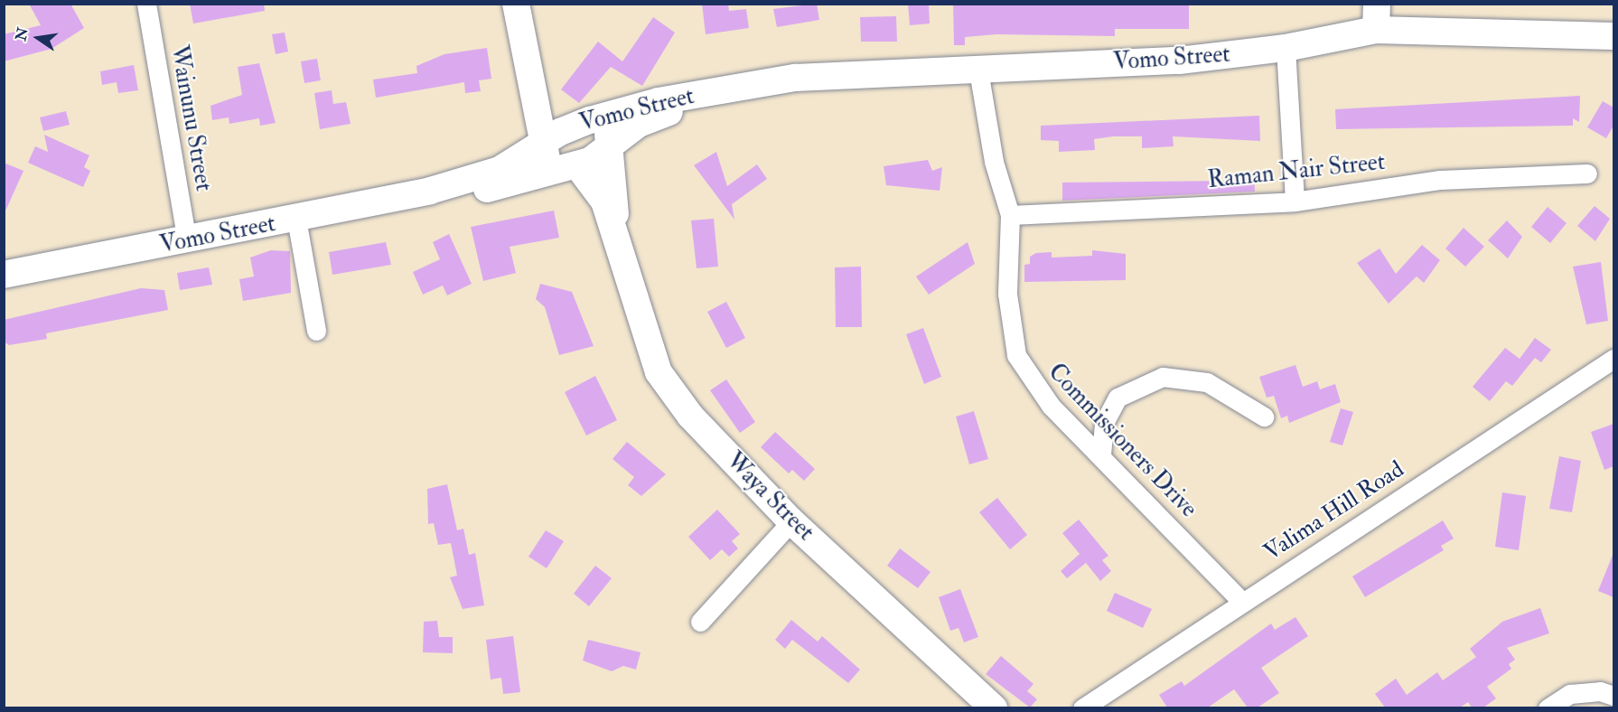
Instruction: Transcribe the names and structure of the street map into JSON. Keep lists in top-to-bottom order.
{
  "streets": {
    "main road": ["Vomo Street", "Waya Street"],
    "street": [
      "Wainunu Street",
      "Raman Nair Street",
      "Commissioners Drive",
      "Valima Hill Road"
    ]
  },
  "crossings": [
    ["Vomo Street", "Wainunu Street"],
    ["Vomo Street", "Commissioners Drive"],
    ["Vomo Street", "Waya Street"],
    ["Raman Nair Street", "Commissioners Drive"],
    ["Commissioners Drive", "Valima Hill Road"]
  ],
  "north": "left"
}
